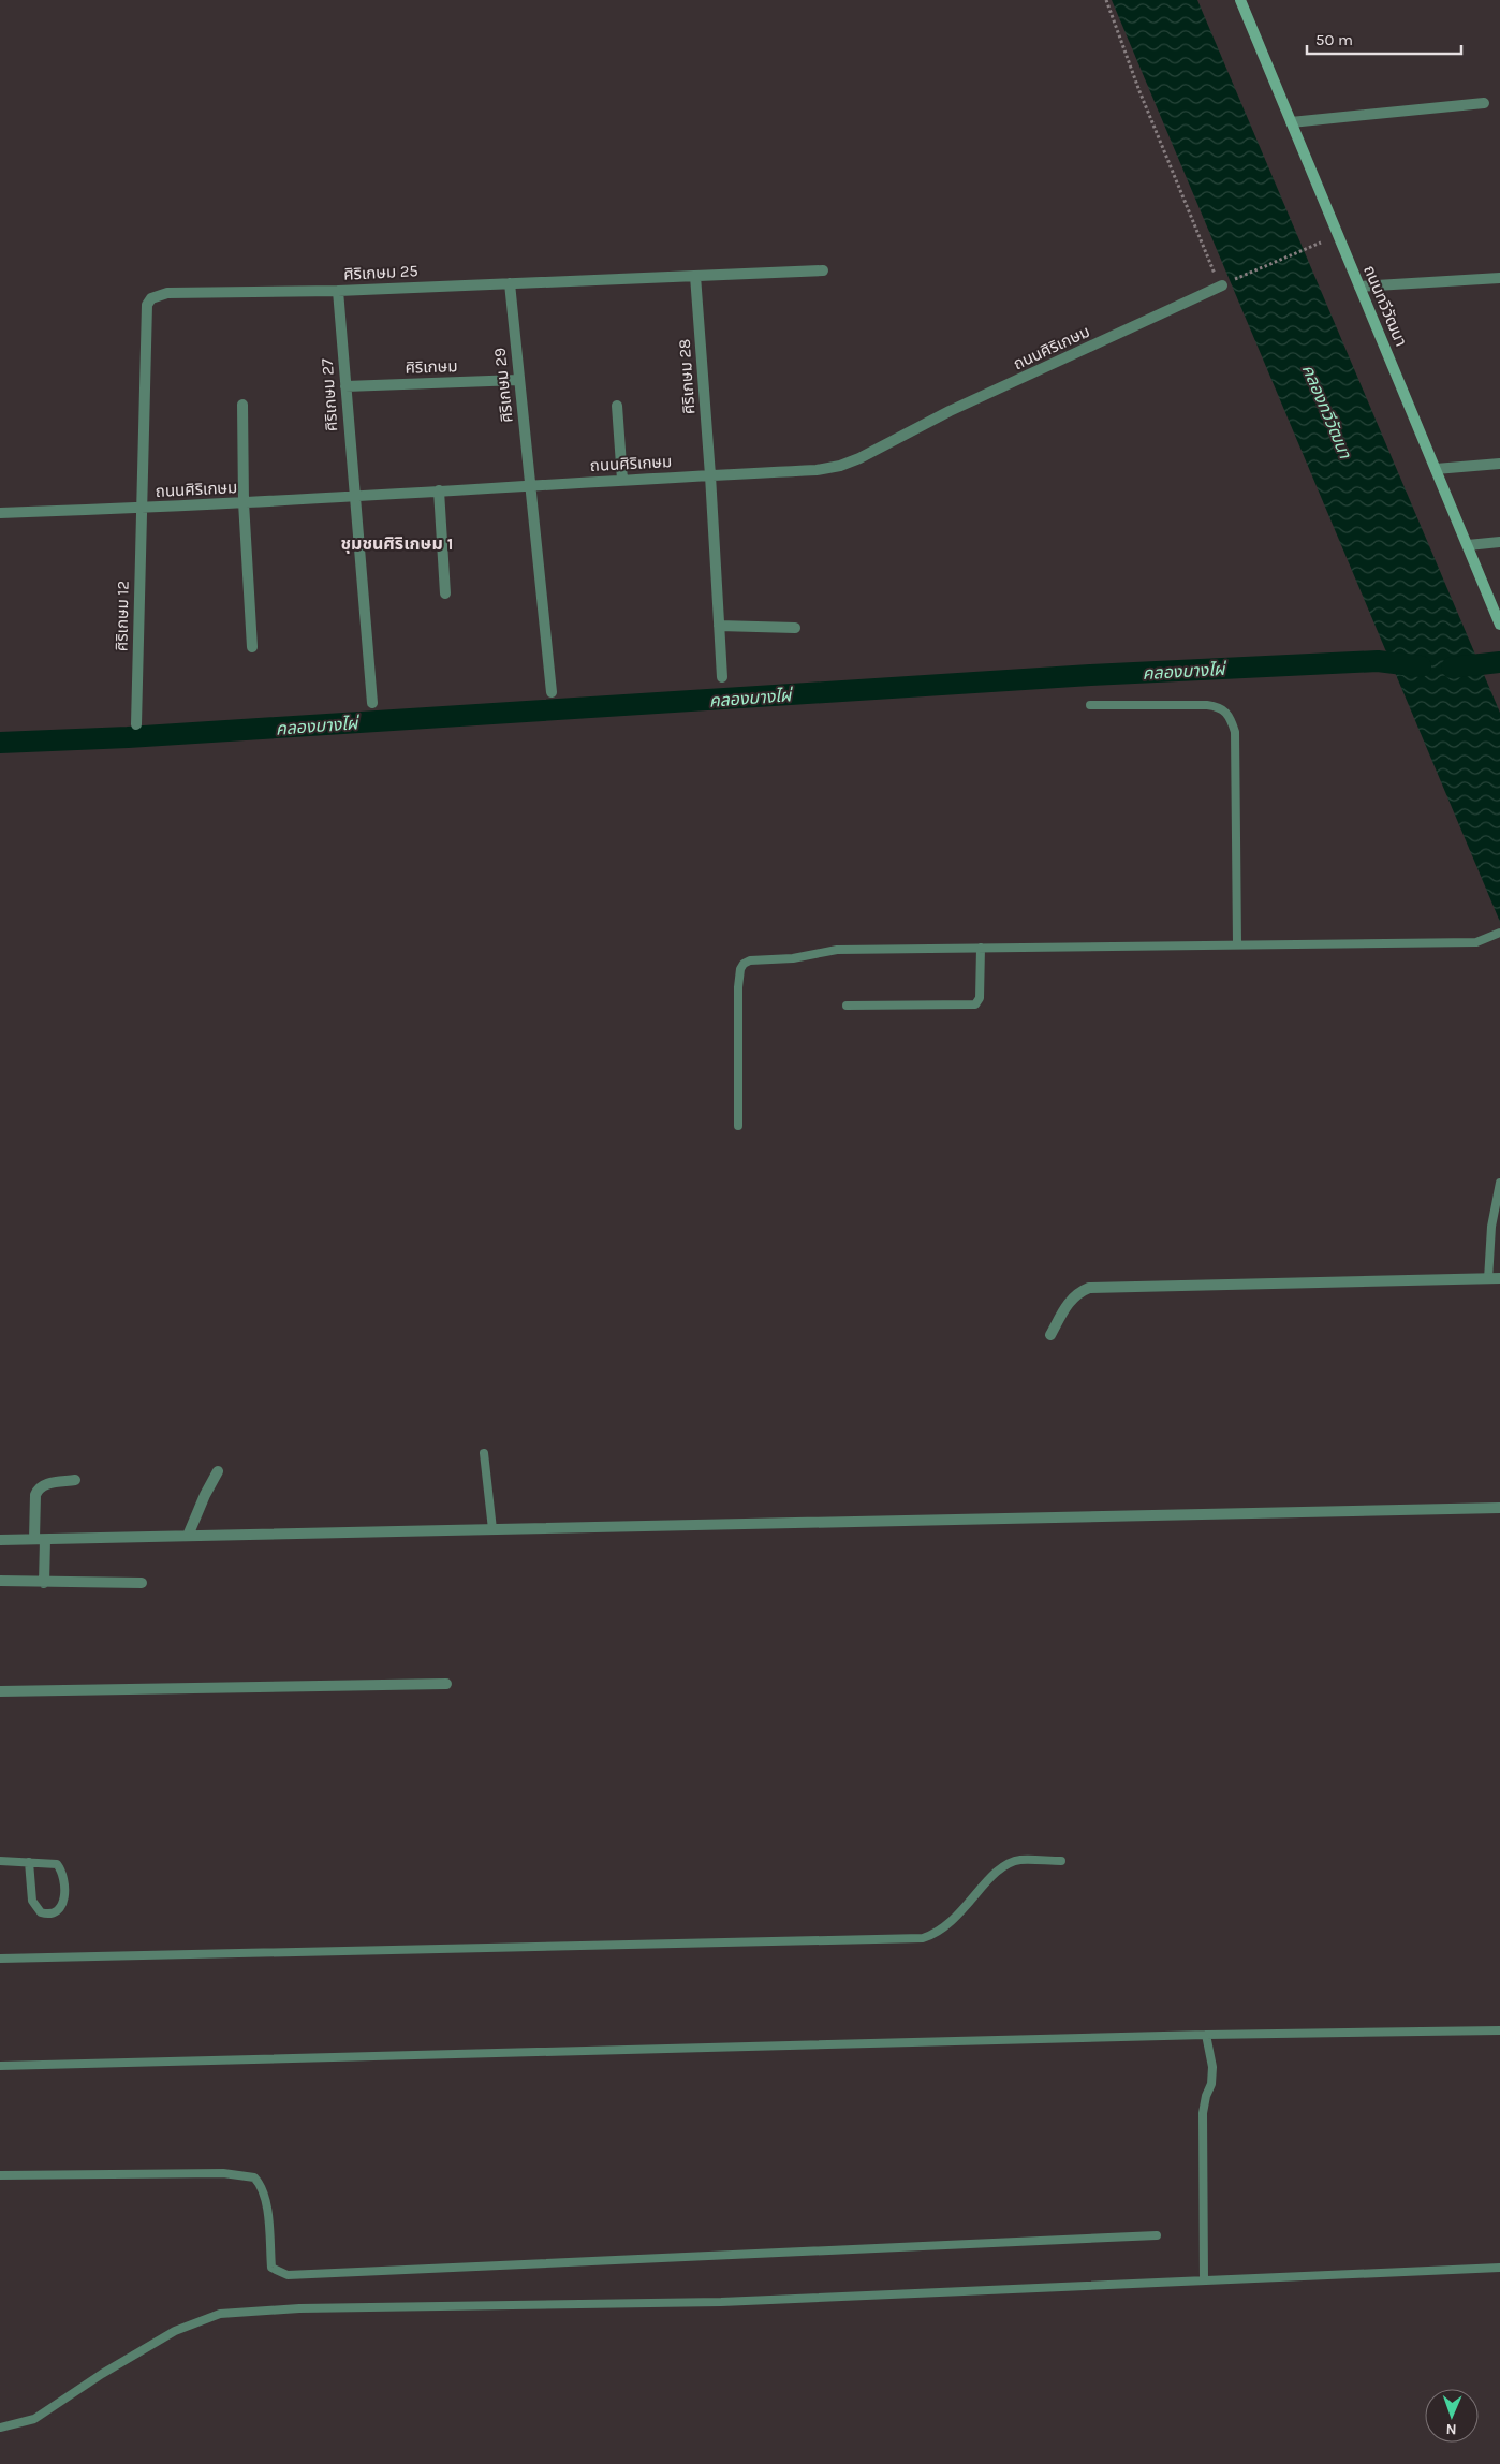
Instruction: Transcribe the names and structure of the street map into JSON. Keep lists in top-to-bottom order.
{
  "streets": {
    "main road": ["ถนนทวีวัฒนา"],
    "street": [
      "ศิริเกษม 25",
      "ถนนศิริเกษม",
      "ศิริเกษม",
      "ศิริเกษม 28",
      "ศิริเกษม 29",
      "ศิริเกษม 27",
      "ศิริเกษม 12"
    ]
  },
  "crossings": [
    ["ศิริเกษม 25", "ถนนศิริเกษม"],
    ["ศิริเกษม 25", "ศิริเกษม 28"],
    ["ศิริเกษม 25", "ศิริเกษม 29"],
    ["ศิริเกษม 25", "ศิริเกษม 27"],
    ["ศิริเกษม 25", "ศิริเกษม 12"],
    ["ถนนศิริเกษม", "ศิริเกษม 28"],
    ["ถนนศิริเกษม", "ศิริเกษม 29"],
    ["ถนนศิริเกษม", "ศิริเกษม 27"],
    ["ถนนศิริเกษม", "ศิริเกษม 12"],
    ["ศิริเกษม", "ศิริเกษม 29"],
    ["ศิริเกษม", "ศิริเกษม 27"]
  ],
  "districts": ["ชุมชนศิริเกษม 1"],
  "water": ["คลองทวีวัฒนา", "คลองบางไผ่"],
  "scale_bar": "50 m",
  "north": "bottom"
}
